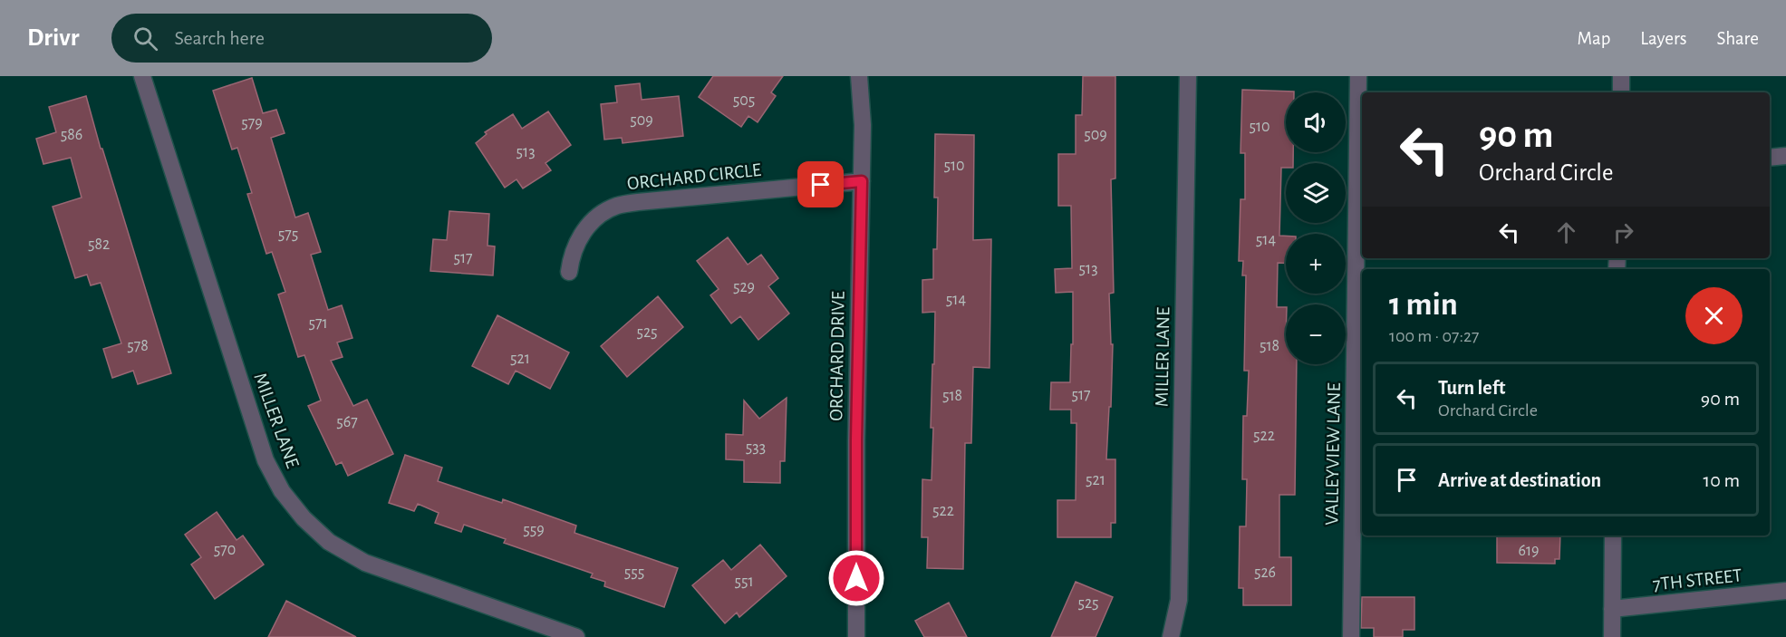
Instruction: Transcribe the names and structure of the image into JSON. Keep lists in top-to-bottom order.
{
  "streets": {
    "street": [
      "ORCHARD CIRCLE",
      "ORCHARD DRIVE",
      "MILLER LANE",
      "VALLEYVIEW LANE",
      "7TH STREET"
    ]
  },
  "crossings": [
    ["ORCHARD CIRCLE", "ORCHARD DRIVE"]
  ],
  "house_numbers": [
    "505",
    "509",
    "579",
    "510",
    "586",
    "509",
    "513",
    "510",
    "575",
    "514",
    "582",
    "517",
    "513",
    "529",
    "514",
    "571",
    "525",
    "578",
    "518",
    "521",
    "517",
    "518",
    "567",
    "522",
    "533",
    "521",
    "522",
    "559",
    "570",
    "619",
    "555",
    "526",
    "551",
    "525"
  ],
  "page": {
    "header": "Drivr",
    "search": "Search here",
    "nav": ["Map", "Layers", "Share"],
    "map_buttons": ["+", "−"],
    "turn": ["90 m", "Orchard Circle"],
    "heading": ["1 min", "100 m · 07:27"],
    "list": [
      {
        "name": "Turn left",
        "note": "Orchard Circle",
        "value": "90 m"
      },
      {
        "name": "Arrive at destination",
        "value": "10 m"
      }
    ]
  }
}
